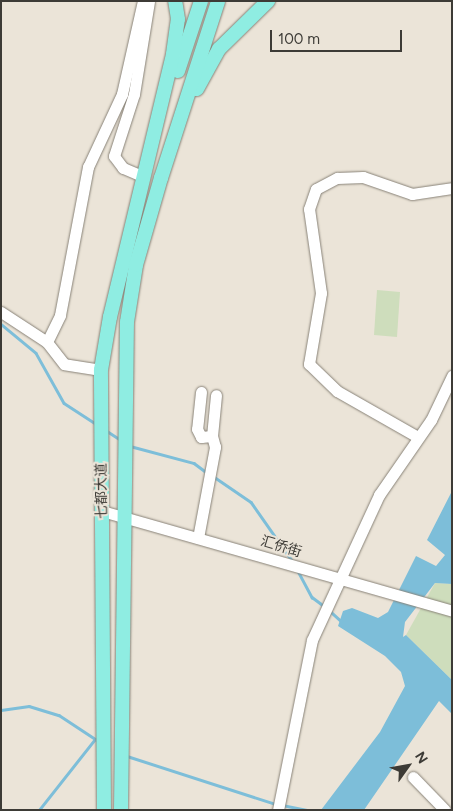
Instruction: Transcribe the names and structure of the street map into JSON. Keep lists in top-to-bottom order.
{
  "streets": {
    "main road": ["七都大道"],
    "street": ["汇侨街"]
  },
  "crossings": [
    ["七都大道", "汇侨街"]
  ],
  "scale_bar": "100 m",
  "north": "top right"
}
